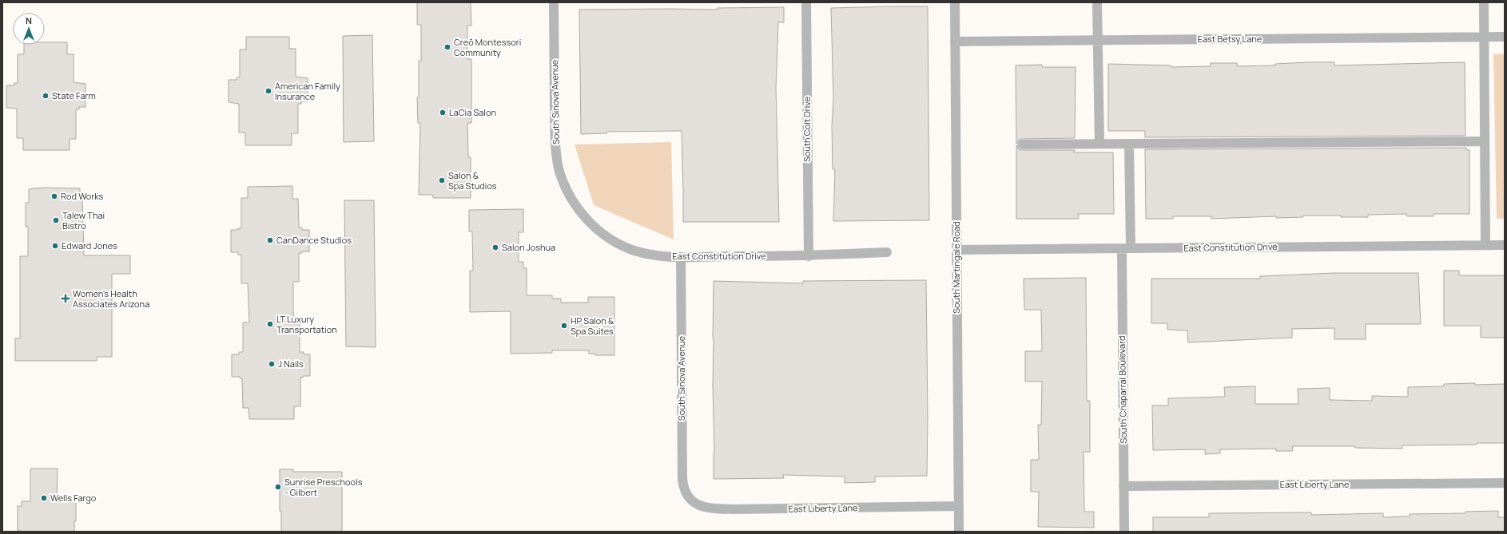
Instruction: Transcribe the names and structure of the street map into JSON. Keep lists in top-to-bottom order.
{
  "streets": {
    "street": [
      "East Betsy Lane",
      "South Sinova Avenue",
      "South Colt Drive",
      "East Constitution Drive",
      "South Martingale Road",
      "South Chaparral Boulevard",
      "East Liberty Lane"
    ]
  },
  "crossings": [
    ["East Betsy Lane", "South Martingale Road"],
    ["South Sinova Avenue", "East Constitution Drive"],
    ["South Sinova Avenue", "East Liberty Lane"],
    ["South Colt Drive", "East Constitution Drive"],
    ["East Constitution Drive", "South Martingale Road"],
    ["East Constitution Drive", "South Chaparral Boulevard"],
    ["South Martingale Road", "East Liberty Lane"],
    ["South Chaparral Boulevard", "East Liberty Lane"]
  ],
  "places": {
    "other": [
      "Creō Montessori Community",
      "American Family Insurance",
      "State Farm",
      "LaCia Salon",
      "Salon & Spa Studios",
      "Rod Works",
      "Talew Thai Bistro",
      "CanDance Studios",
      "Edward Jones",
      "Salon Joshua",
      "LT Luxury Transportation",
      "HP Salon & Spa Suites",
      "J Nails",
      "Sunrise Preschools - Gilbert",
      "Wells Fargo"
    ],
    "health": ["Women's Health Associates Arizona"]
  },
  "north": "top"
}
